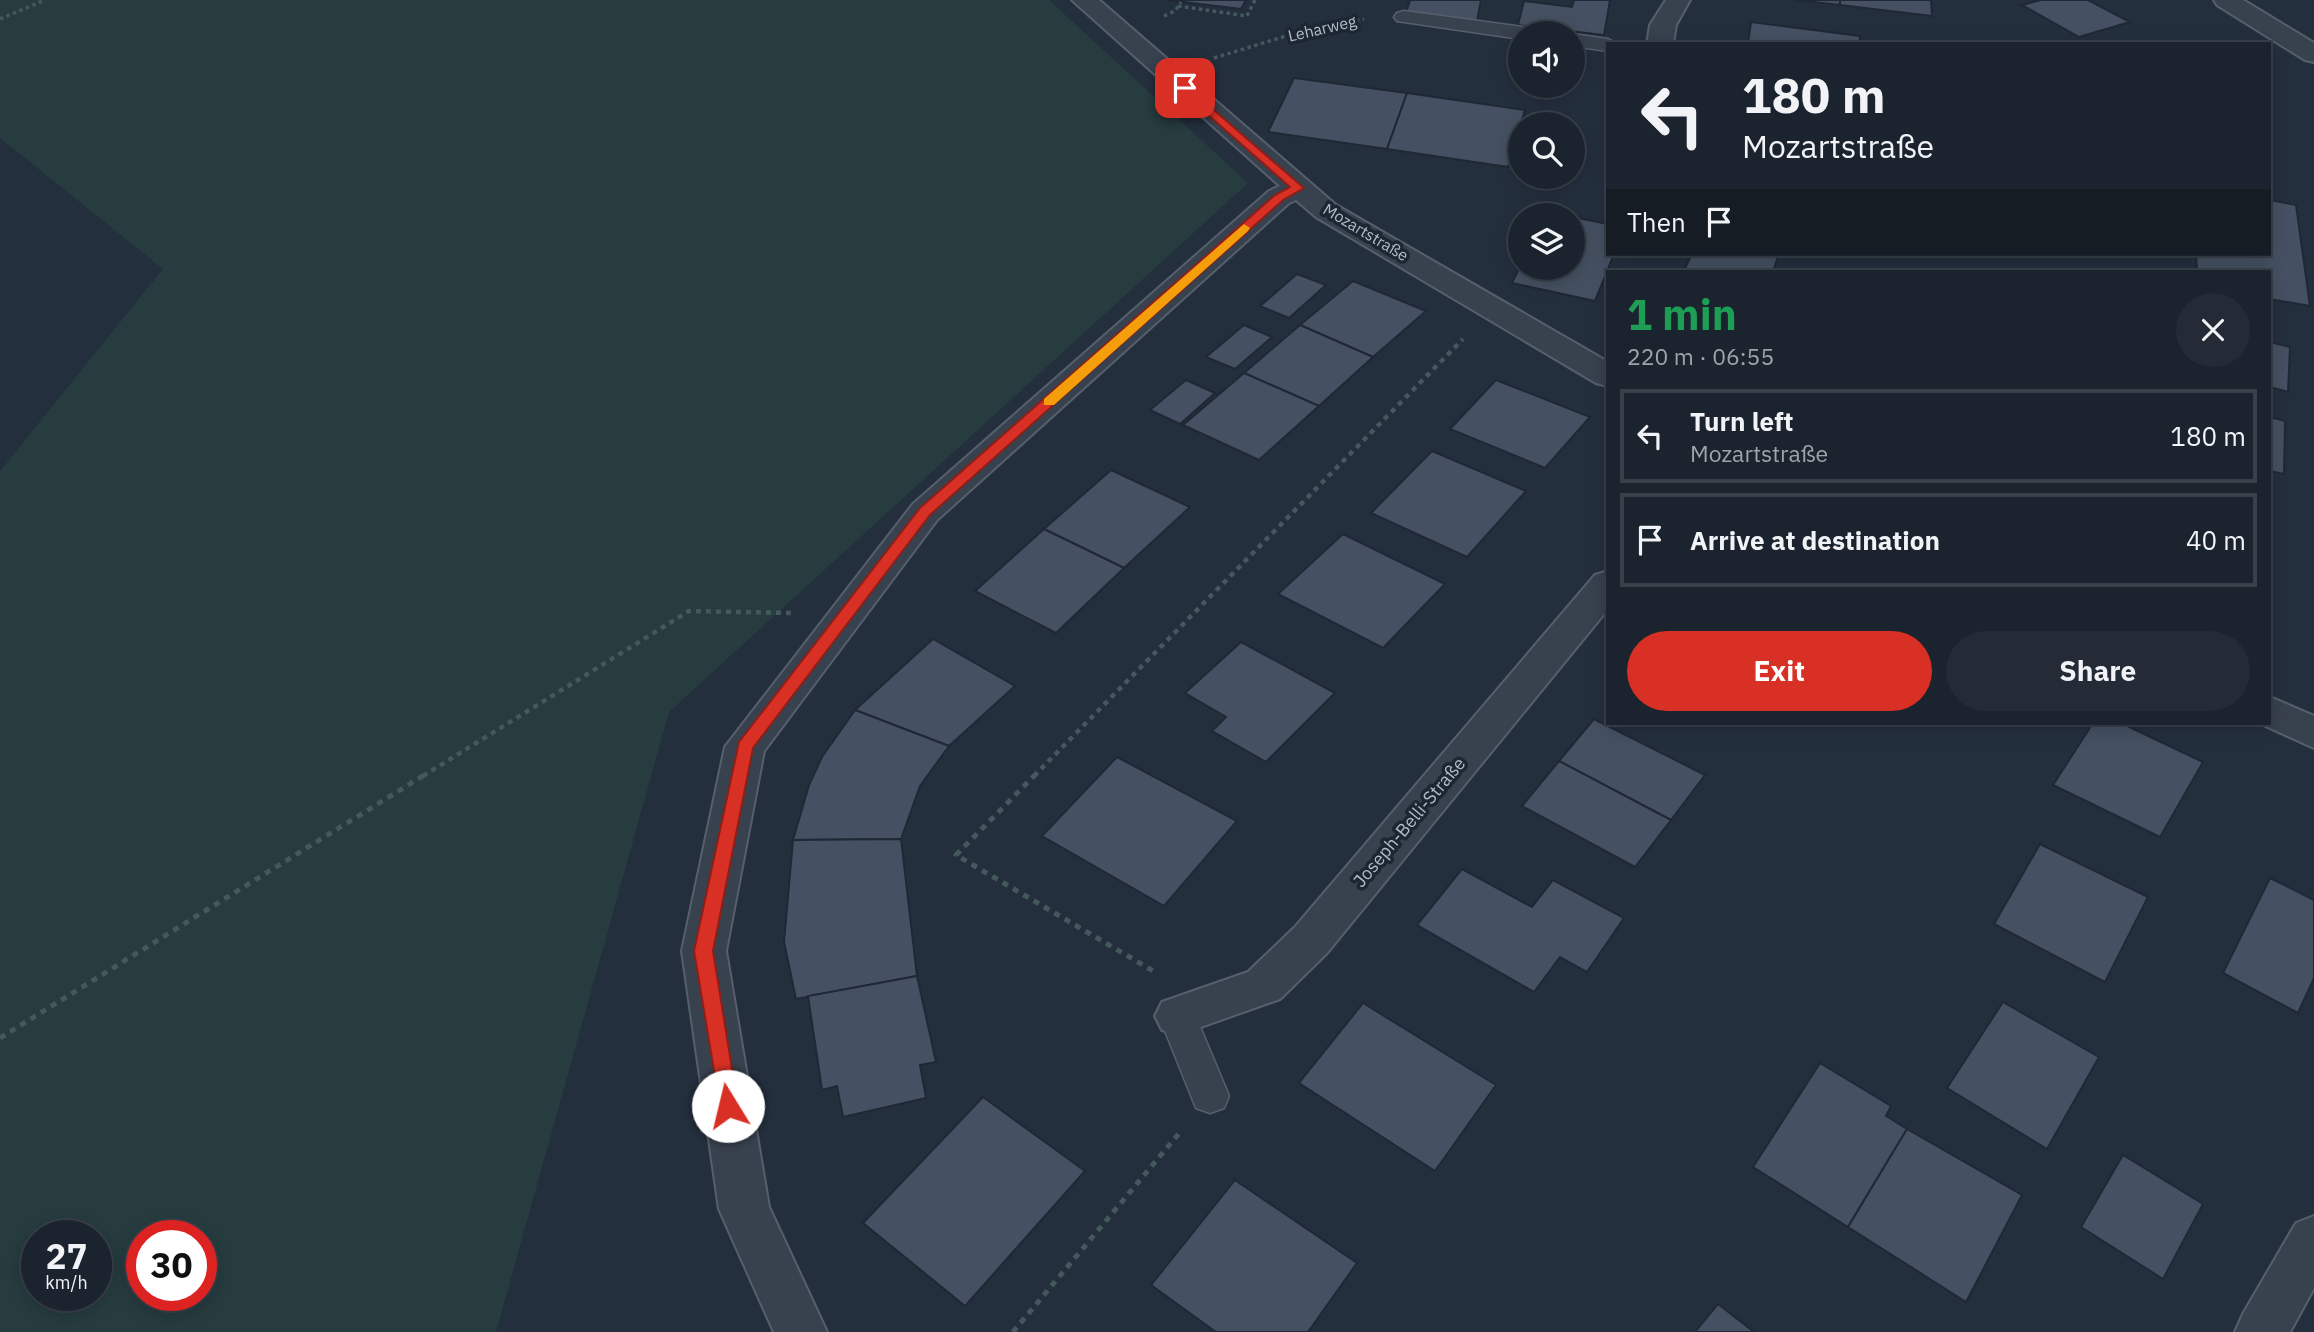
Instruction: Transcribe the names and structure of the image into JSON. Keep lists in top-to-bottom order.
{
  "streets": {
    "street": ["Mozartstraße", "Joseph-Belli-Straße"],
    "path": ["Leharweg"]
  },
  "crossings": [
    ["Leharweg", "Mozartstraße"]
  ],
  "page": {
    "turn": ["180 m", "Mozartstraße"],
    "then": "Then",
    "heading": ["1 min", "220 m · 06:55"],
    "list": [
      {
        "name": "Turn left",
        "note": "Mozartstraße",
        "value": "180 m"
      },
      {
        "name": "Arrive at destination",
        "value": "40 m"
      }
    ],
    "buttons": ["Exit", "Share"],
    "speed": "27 km/h",
    "limit": "30"
  }
}
